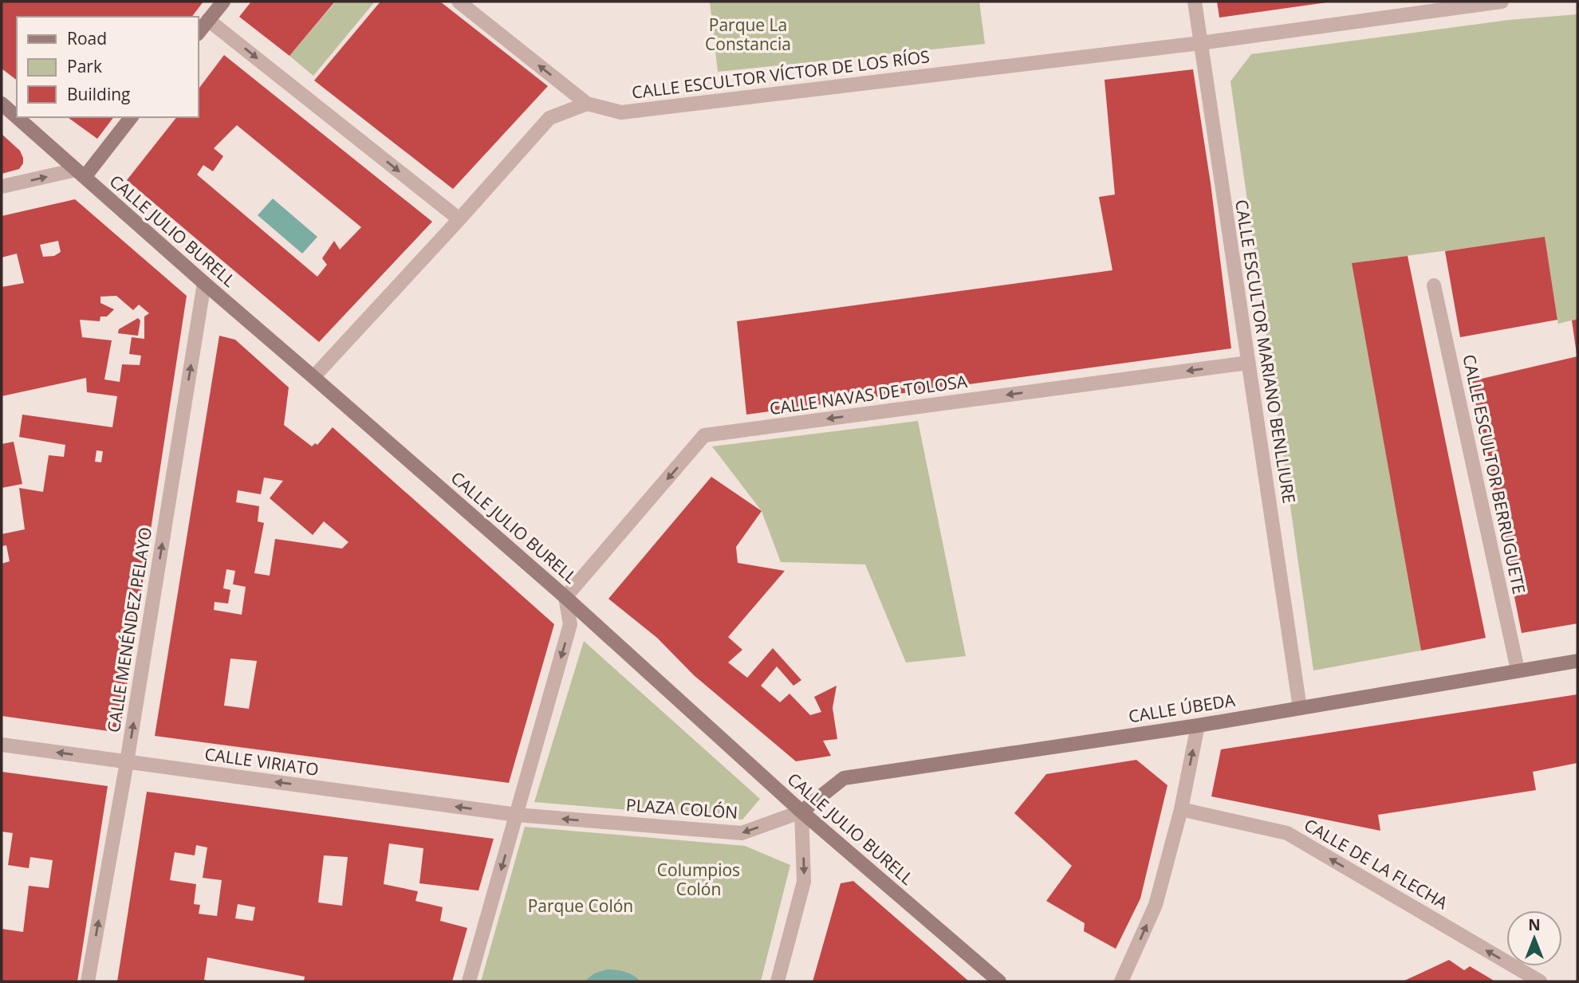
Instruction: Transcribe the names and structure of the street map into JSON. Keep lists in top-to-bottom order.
{
  "streets": {
    "main road": ["CALLE JULIO BURELL", "CALLE ÚBEDA"],
    "street": [
      "CALLE ESCULTOR VÍCTOR DE LOS RÍOS",
      "CALLE ESCULTOR MARIANO BENLLIURE",
      "CALLE NAVAS DE TOLOSA",
      "CALLE ESCULTOR BERRUGUETE",
      "CALLE MENÉNDEZ PELAYO",
      "CALLE VIRIATO",
      "PLAZA COLÓN",
      "CALLE DE LA FLECHA"
    ]
  },
  "crossings": [
    ["CALLE ESCULTOR VÍCTOR DE LOS RÍOS", "CALLE ESCULTOR MARIANO BENLLIURE"],
    ["CALLE JULIO BURELL", "CALLE NAVAS DE TOLOSA"],
    ["CALLE JULIO BURELL", "CALLE MENÉNDEZ PELAYO"],
    ["CALLE JULIO BURELL", "CALLE ÚBEDA"],
    ["CALLE JULIO BURELL", "PLAZA COLÓN"],
    ["CALLE ESCULTOR MARIANO BENLLIURE", "CALLE NAVAS DE TOLOSA"],
    ["CALLE ESCULTOR MARIANO BENLLIURE", "CALLE ÚBEDA"],
    ["CALLE ESCULTOR BERRUGUETE", "CALLE ÚBEDA"],
    ["CALLE MENÉNDEZ PELAYO", "CALLE VIRIATO"],
    ["CALLE ÚBEDA", "PLAZA COLÓN"],
    ["CALLE VIRIATO", "PLAZA COLÓN"]
  ],
  "one_way": [
    "CALLE NAVAS DE TOLOSA",
    "CALLE MENÉNDEZ PELAYO",
    "CALLE VIRIATO",
    "PLAZA COLÓN",
    "CALLE DE LA FLECHA"
  ],
  "parks": ["Parque La Constancia", "Columpios Colón", "Parque Colón"],
  "legend": ["Road", "Park", "Building"],
  "north": "top"
}
